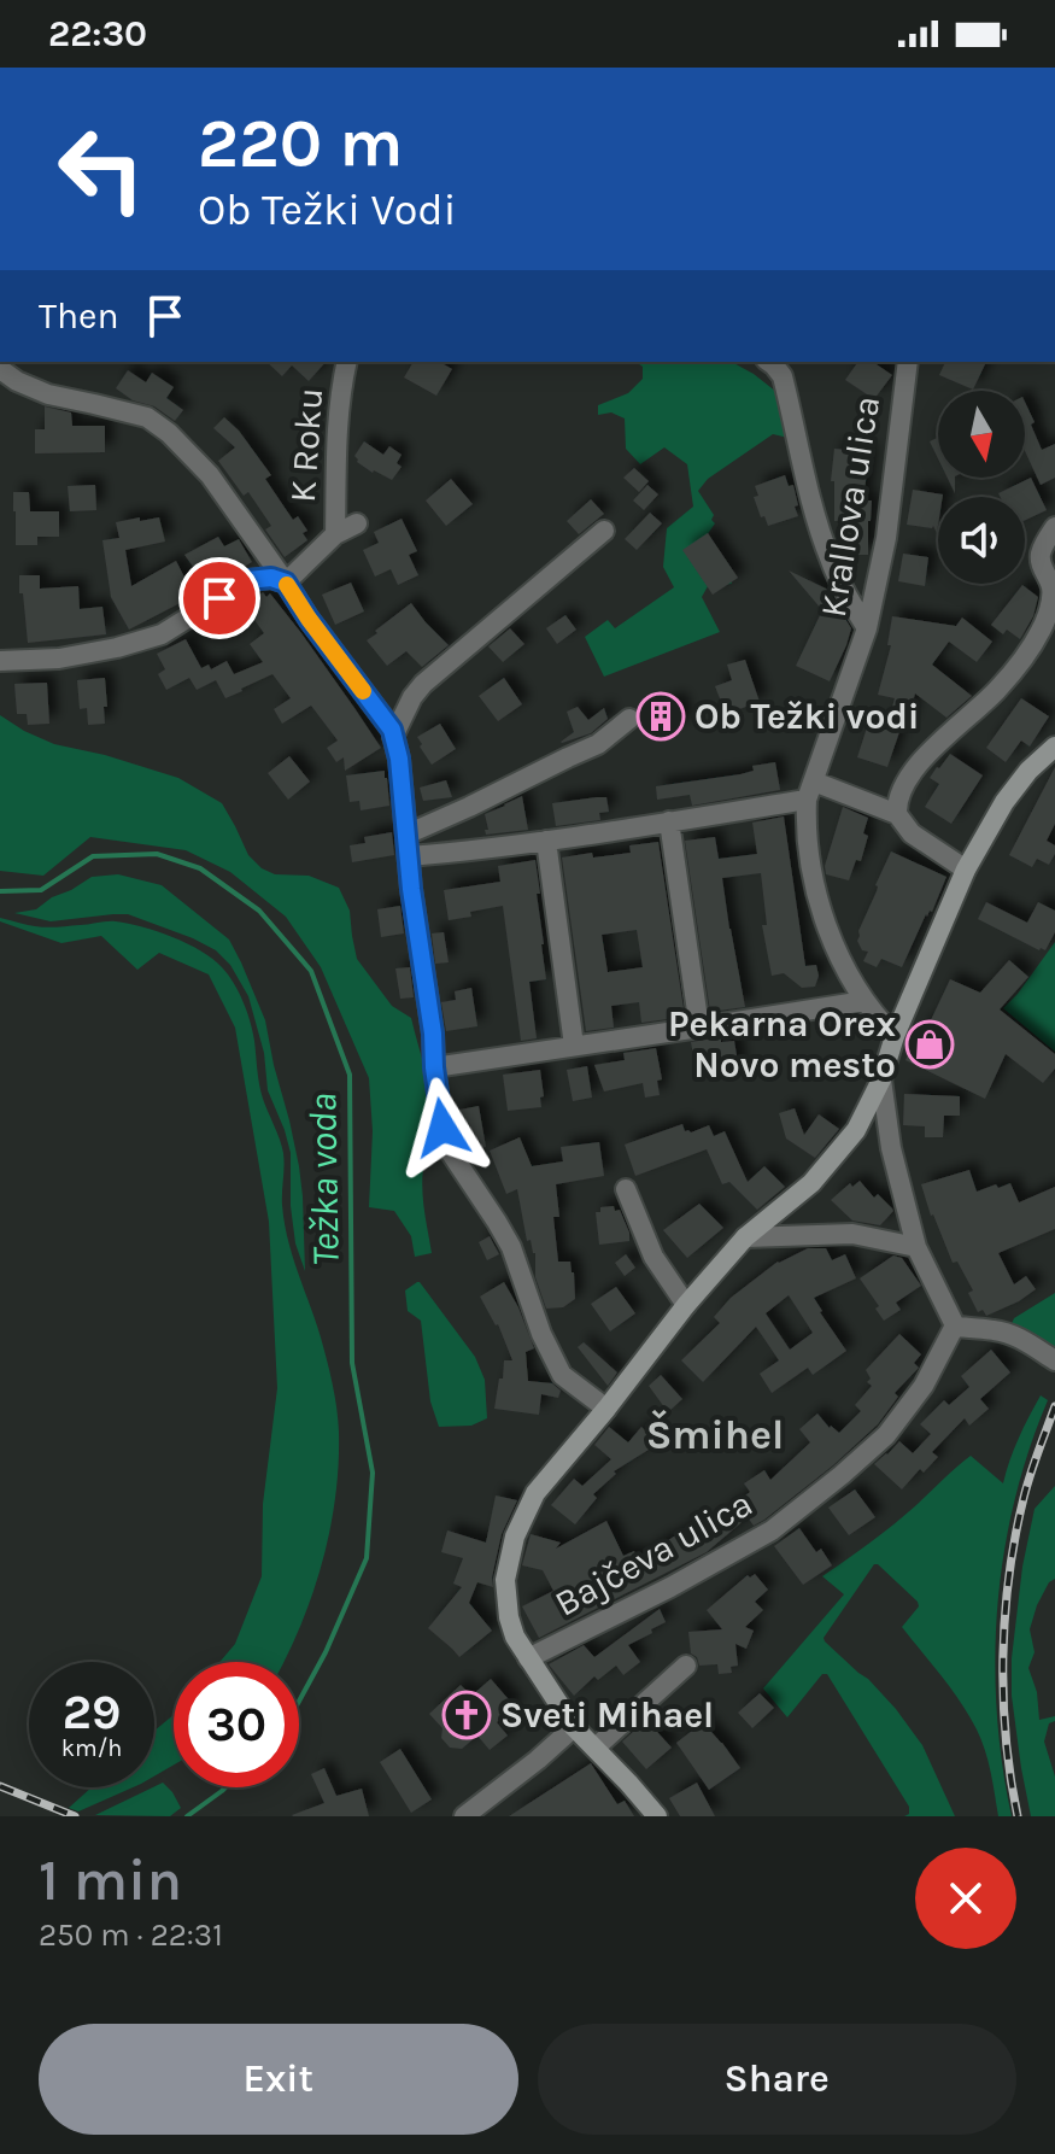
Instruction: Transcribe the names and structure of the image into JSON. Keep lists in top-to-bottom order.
{
  "streets": {
    "street": ["K Roku", "Krallova ulica", "Bajčeva ulica"]
  },
  "districts": ["Šmihel"],
  "water": ["Težka voda"],
  "places": {
    "building": ["Ob Težki vodi"],
    "shop": ["Pekarna Orex Novo mesto"],
    "church": ["Sveti Mihael"]
  },
  "north": "bottom",
  "page": {
    "status": "22:30",
    "turn": ["220 m", "Ob Težki Vodi"],
    "then": "Then",
    "speed": "29 km/h",
    "limit": "30",
    "heading": ["1 min", "250 m · 22:31"],
    "buttons": ["Exit", "Share"]
  }
}
